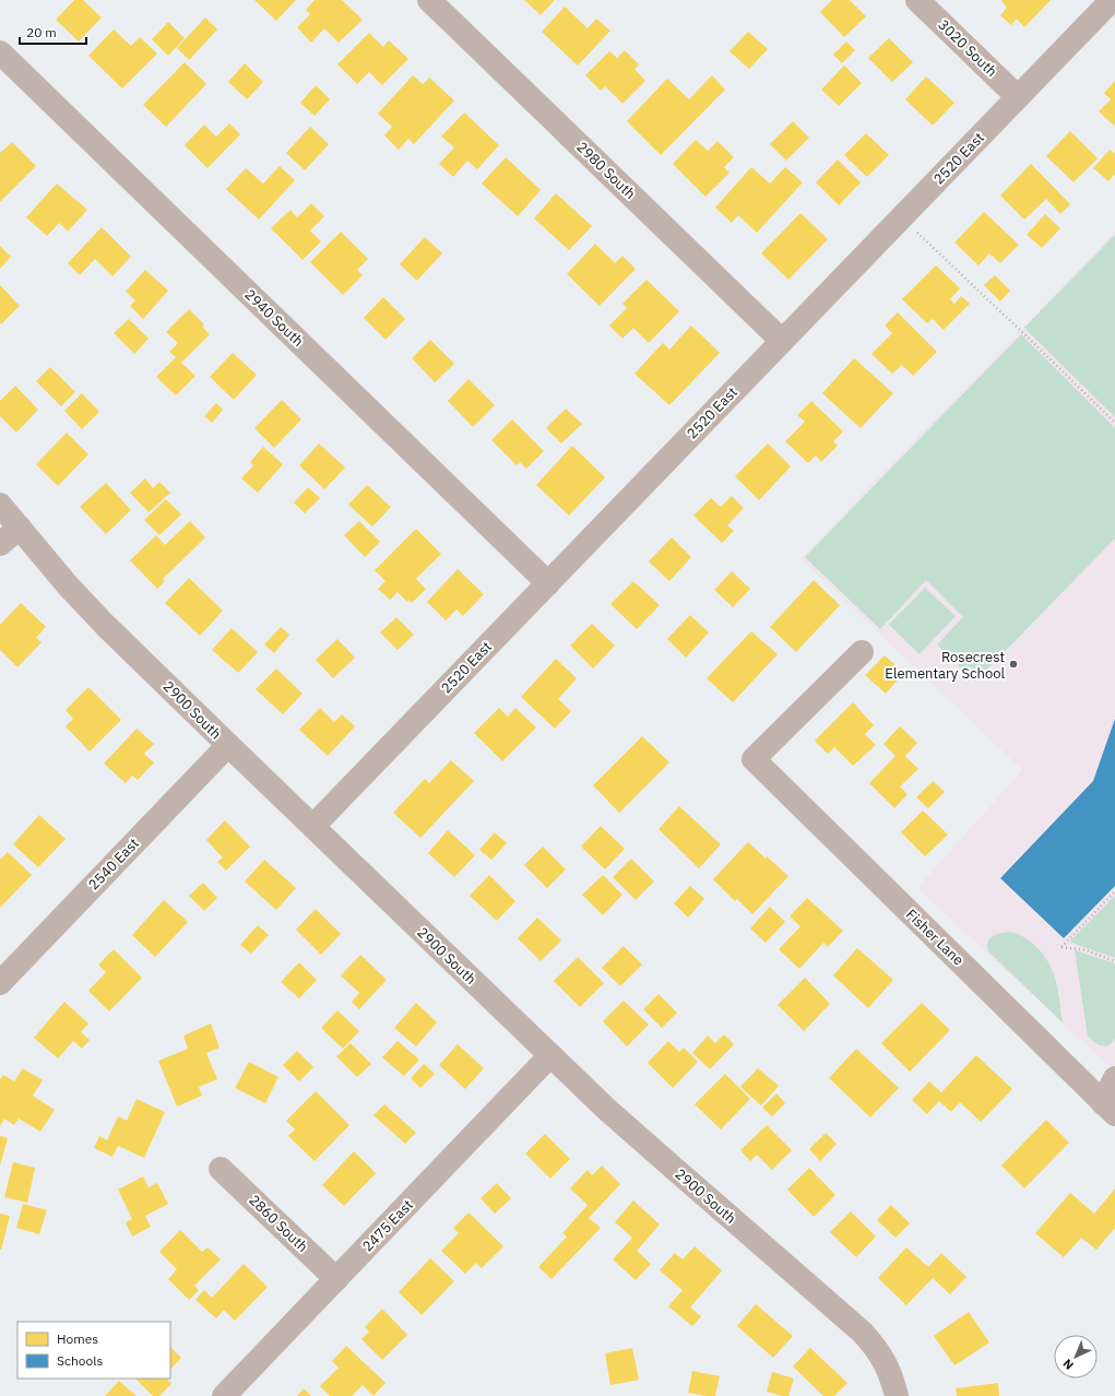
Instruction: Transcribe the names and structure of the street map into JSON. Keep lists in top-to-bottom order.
{
  "streets": {
    "street": [
      "3020 South",
      "2520 East",
      "2980 South",
      "2940 South",
      "2900 South",
      "2540 East",
      "Fisher Lane",
      "2860 South",
      "2475 East"
    ]
  },
  "crossings": [
    ["3020 South", "2520 East"],
    ["2520 East", "2980 South"],
    ["2520 East", "2940 South"],
    ["2520 East", "2900 South"],
    ["2900 South", "2540 East"],
    ["2900 South", "2475 East"],
    ["2860 South", "2475 East"]
  ],
  "places": ["Rosecrest Elementary School"],
  "legend": ["Homes", "Schools"],
  "scale_bar": "20 m",
  "north": "bottom left"
}
